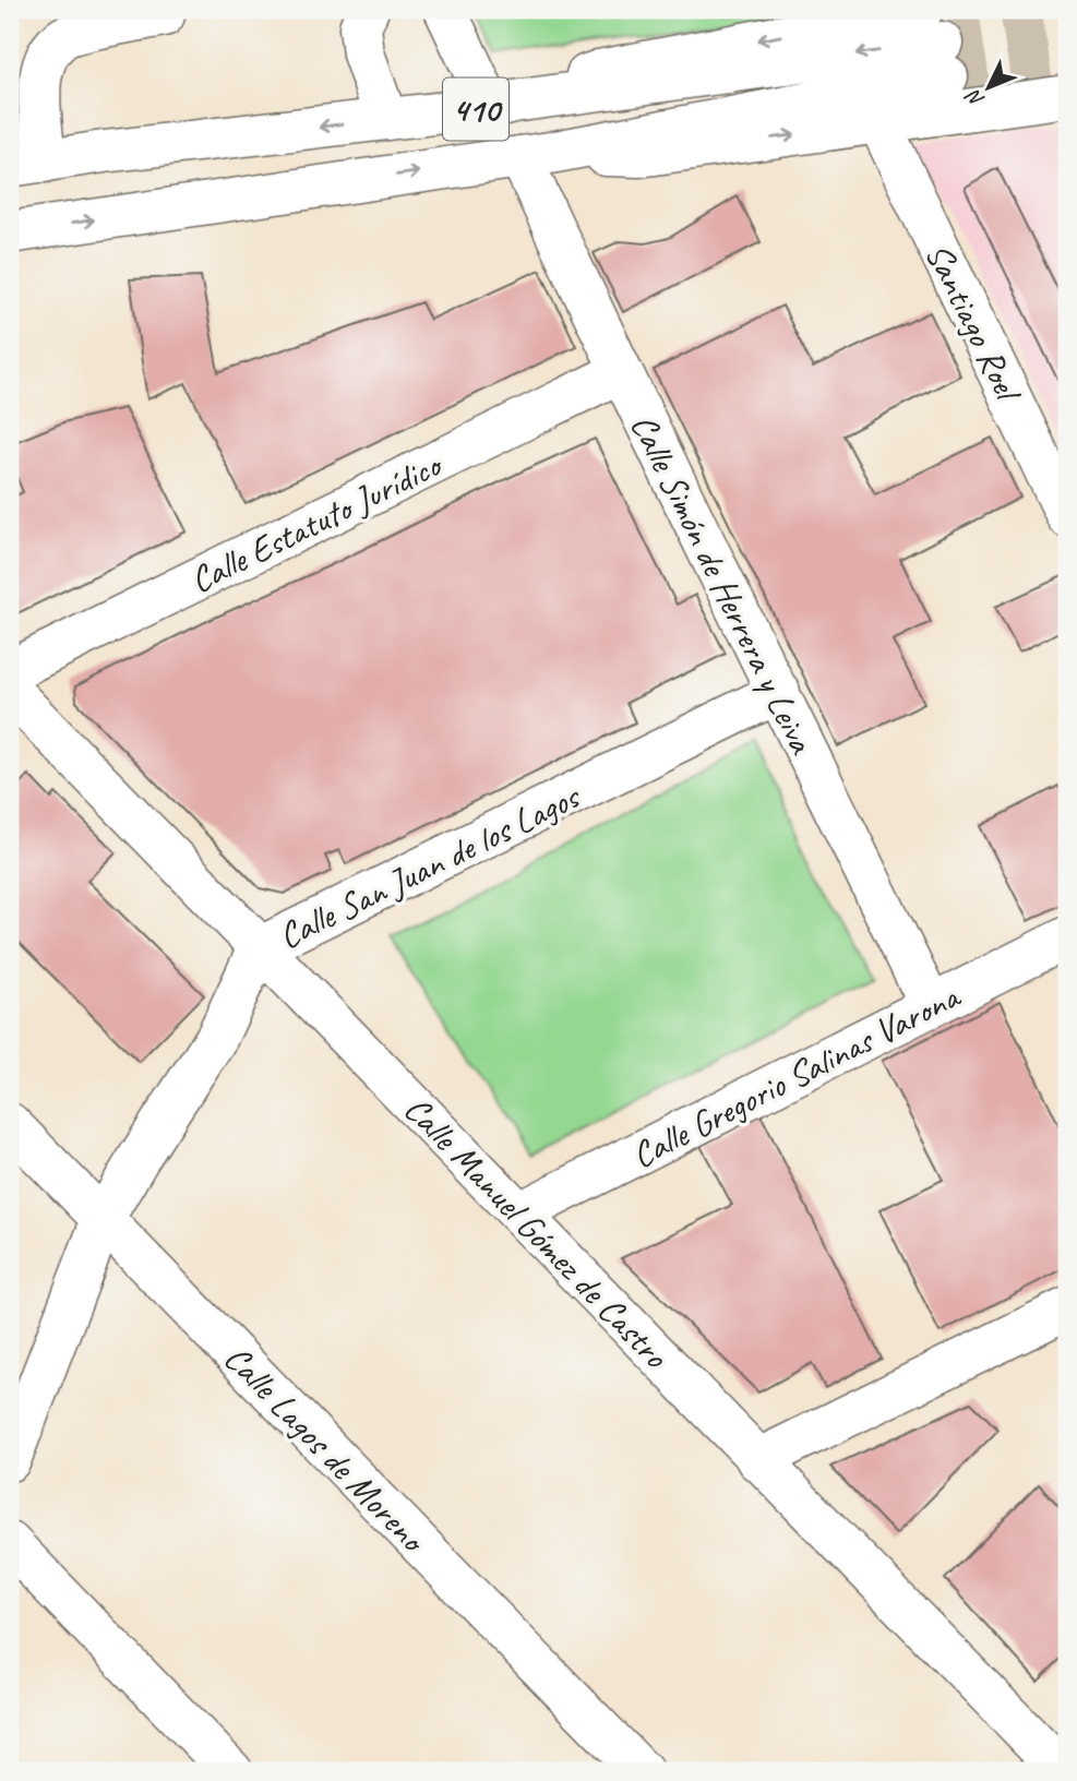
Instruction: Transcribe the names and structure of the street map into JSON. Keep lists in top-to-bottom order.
{
  "streets": {
    "street": [
      "410",
      "Santiago Roel",
      "Calle Estatuto Jurídico",
      "Calle Simón de Herrera y Leiva",
      "Calle San Juan de los Lagos",
      "Calle Gregorio Salinas Varona",
      "Calle Manuel Gómez de Castro",
      "Calle Lagos de Moreno"
    ]
  },
  "crossings": [
    ["410", "Calle Simón de Herrera y Leiva"],
    ["Calle Estatuto Jurídico", "Calle Simón de Herrera y Leiva"],
    ["Calle Simón de Herrera y Leiva", "Calle San Juan de los Lagos"],
    ["Calle Simón de Herrera y Leiva", "Calle Gregorio Salinas Varona"],
    ["Calle San Juan de los Lagos", "Calle Manuel Gómez de Castro"],
    ["Calle San Juan de los Lagos", "Calle Lagos de Moreno"],
    ["Calle Gregorio Salinas Varona", "Calle Manuel Gómez de Castro"]
  ],
  "north": "bottom left"
}
